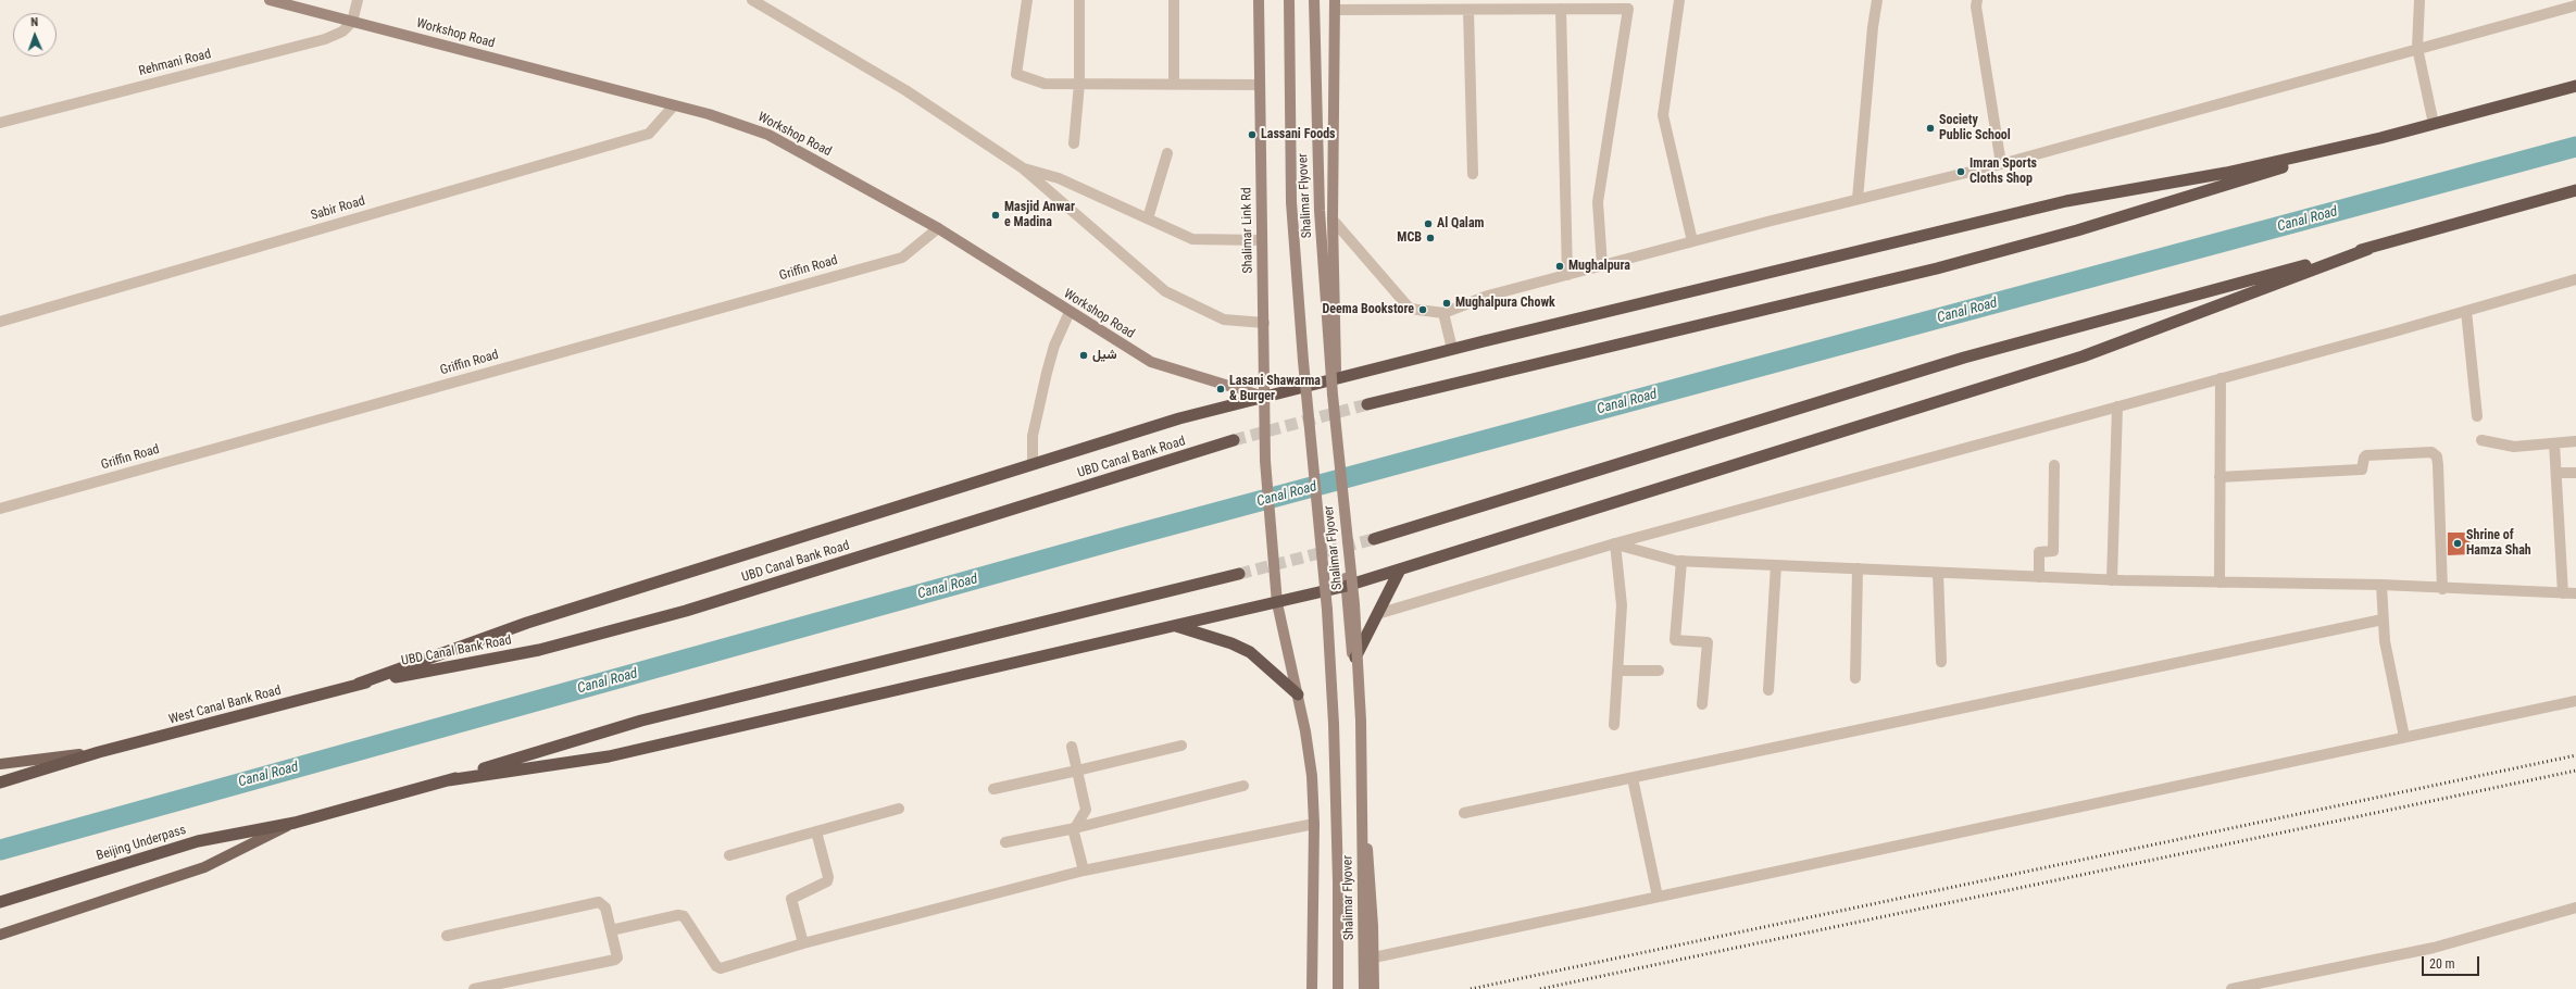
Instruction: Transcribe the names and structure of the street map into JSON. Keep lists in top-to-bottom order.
{
  "streets": {
    "highway": ["UBD Canal Bank Road", "West Canal Bank Road", "Beijing Underpass"],
    "main road": ["Workshop Road", "Shalimar Flyover", "Shalimar Link Rd"],
    "street": ["Rehmani Road", "Sabir Road", "Griffin Road"]
  },
  "crossings": [
    ["Workshop Road", "Rehmani Road"],
    ["Workshop Road", "Sabir Road"],
    ["Workshop Road", "Shalimar Link Rd"],
    ["Workshop Road", "Griffin Road"],
    ["UBD Canal Bank Road", "West Canal Bank Road"]
  ],
  "water": ["Canal Road"],
  "places": [
    "Society Public School",
    "Lassani Foods",
    "Imran Sports Cloths Shop",
    "Masjid Anwar e Madina",
    "Al Qalam",
    "MCB",
    "Mughalpura",
    "Mughalpura Chowk",
    "Deema Bookstore",
    "شیل",
    "Lasani Shawarma & Burger",
    "Shrine of Hamza Shah"
  ],
  "scale_bar": "20 m",
  "north": "top"
}
